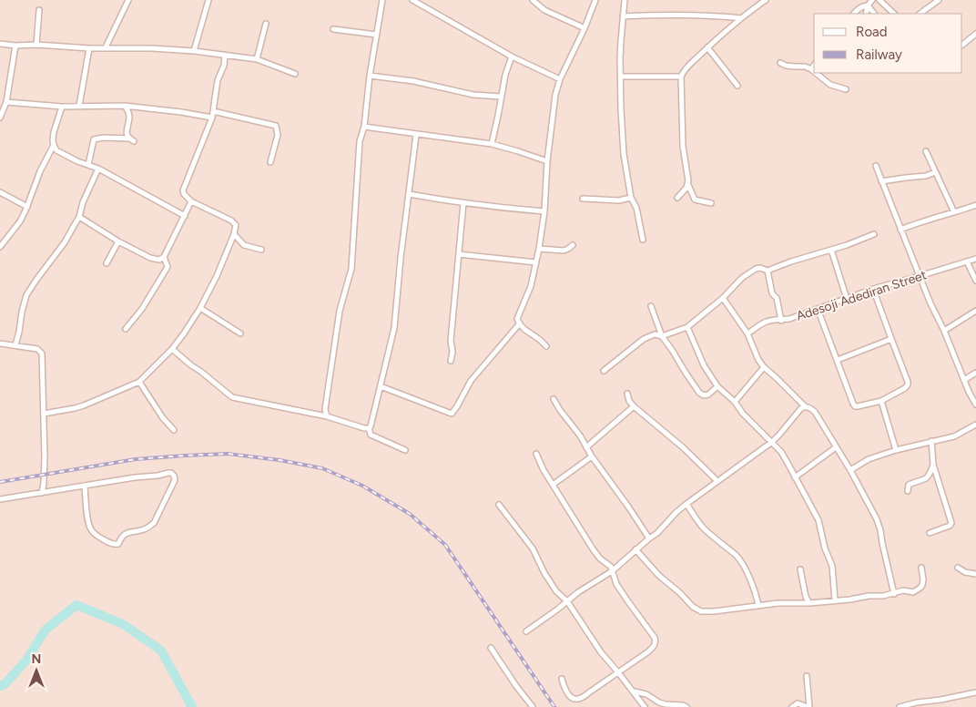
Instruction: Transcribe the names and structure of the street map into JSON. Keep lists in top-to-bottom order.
{
  "streets": {
    "street": ["Adesoji Adediran Street"]
  },
  "legend": ["Road", "Railway"],
  "north": "top"
}
